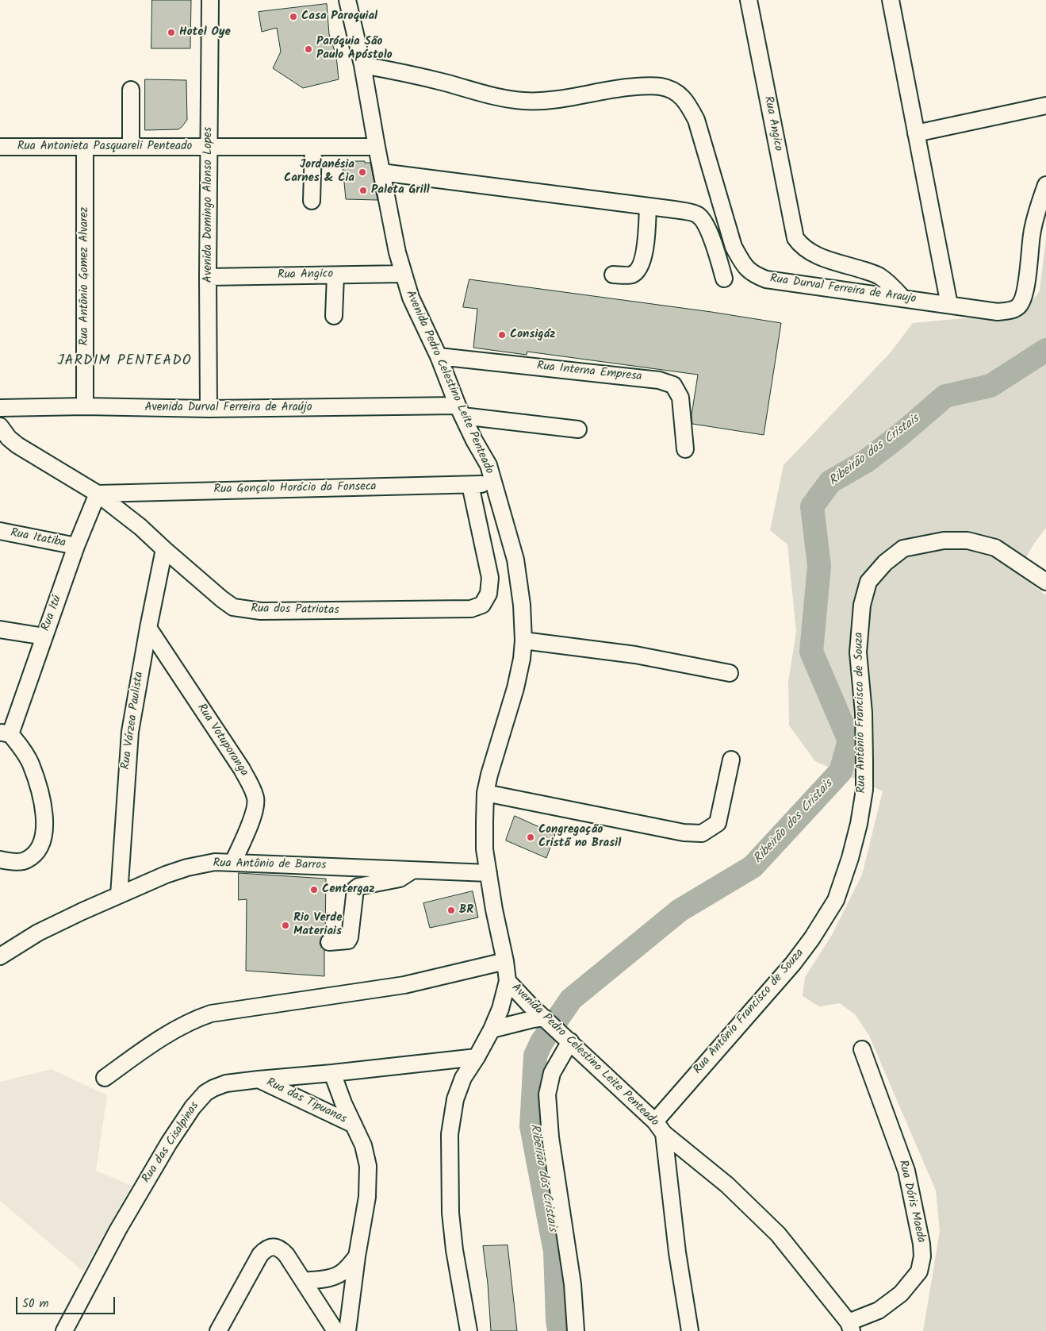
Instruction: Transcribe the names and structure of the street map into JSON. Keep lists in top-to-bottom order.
{
  "streets": {
    "street": [
      "Rua Angico",
      "Rua Antonieta Pasquareli Penteado",
      "Avenida Domingo Alonso Lopes",
      "Rua Antônio Gomez Alvarez",
      "Rua Durval Ferreira de Araujo",
      "Rua Interna Empresa",
      "Avenida Pedro Celestino Leite Penteado",
      "Avenida Durval Ferreira de Araújo",
      "Rua Gonçalo Horácio da Fonseca",
      "Rua Itatiba",
      "Rua dos Patriotas",
      "Rua Itú",
      "Rua Antônio Francisco de Souza",
      "Rua Várzea Paulista",
      "Rua Votuporanga",
      "Rua Antônio de Barros",
      "Rua das Tipuanas",
      "Rua das Cisalpinas",
      "Rua Dóris Maeda"
    ]
  },
  "crossings": [
    ["Rua Angico", "Avenida Domingo Alonso Lopes"],
    ["Rua Angico", "Rua Durval Ferreira de Araujo"],
    ["Rua Angico", "Avenida Pedro Celestino Leite Penteado"],
    ["Rua Antonieta Pasquareli Penteado", "Avenida Domingo Alonso Lopes"],
    ["Rua Antonieta Pasquareli Penteado", "Rua Antônio Gomez Alvarez"],
    ["Rua Antonieta Pasquareli Penteado", "Avenida Pedro Celestino Leite Penteado"],
    ["Avenida Domingo Alonso Lopes", "Avenida Durval Ferreira de Araújo"],
    ["Rua Antônio Gomez Alvarez", "Avenida Durval Ferreira de Araújo"],
    ["Rua Durval Ferreira de Araujo", "Avenida Pedro Celestino Leite Penteado"],
    ["Rua Interna Empresa", "Avenida Pedro Celestino Leite Penteado"],
    ["Avenida Pedro Celestino Leite Penteado", "Avenida Durval Ferreira de Araújo"],
    ["Avenida Pedro Celestino Leite Penteado", "Rua Gonçalo Horácio da Fonseca"],
    ["Avenida Pedro Celestino Leite Penteado", "Rua Antônio Francisco de Souza"],
    ["Avenida Pedro Celestino Leite Penteado", "Rua Antônio de Barros"],
    ["Avenida Pedro Celestino Leite Penteado", "Rua Dóris Maeda"],
    ["Rua Gonçalo Horácio da Fonseca", "Rua dos Patriotas"],
    ["Rua Gonçalo Horácio da Fonseca", "Rua Itú"],
    ["Rua Itatiba", "Rua Itú"],
    ["Rua dos Patriotas", "Rua Itú"],
    ["Rua dos Patriotas", "Rua Várzea Paulista"],
    ["Rua Várzea Paulista", "Rua Votuporanga"],
    ["Rua Várzea Paulista", "Rua Antônio de Barros"],
    ["Rua Votuporanga", "Rua Antônio de Barros"],
    ["Rua das Tipuanas", "Rua das Cisalpinas"]
  ],
  "districts": ["JARDIM PENTEADO"],
  "water": ["Ribeirão dos Cristais"],
  "places": [
    "Casa Paroquial",
    "Hotel Oye",
    "Paróquia São Paulo Apóstolo",
    "Jordanésia Carnes & Cia",
    "Paleta Grill",
    "Consigáz",
    "Congregação Cristã no Brasil",
    "Centergaz",
    "BR",
    "Rio Verde Materiais"
  ],
  "scale_bar": "50 m"
}
